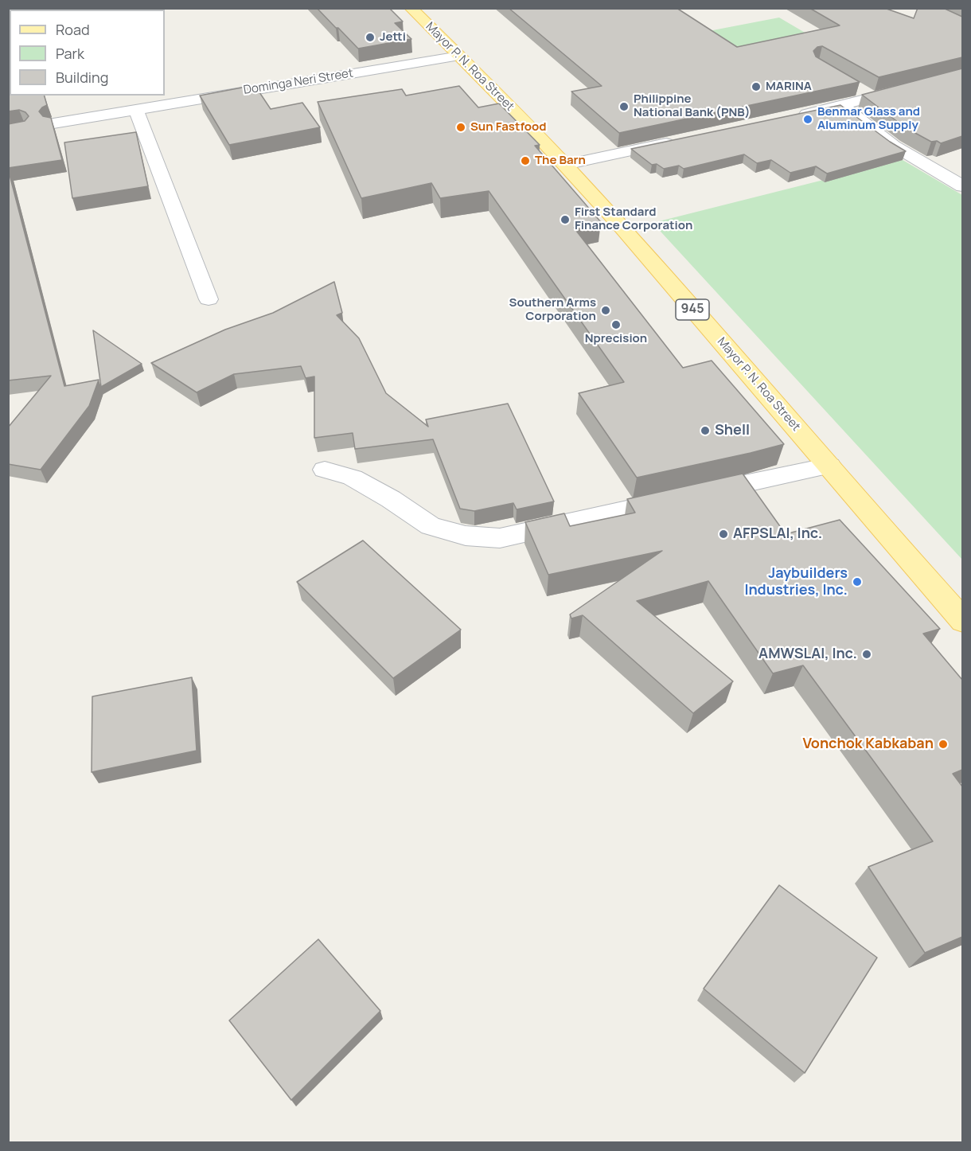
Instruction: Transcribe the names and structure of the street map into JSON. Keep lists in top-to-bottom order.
{
  "streets": {
    "main road": ["Mayor P. N. Roa Street", "945"],
    "street": ["Dominga Neri Street"]
  },
  "crossings": [
    ["Mayor P. N. Roa Street", "Dominga Neri Street"]
  ],
  "places": [
    "Jetti",
    "MARINA",
    "Philippine National Bank (PNB)",
    "Benmar Glass and Aluminum Supply",
    "Sun Fastfood",
    "The Barn",
    "First Standard Finance Corporation",
    "Southern Arms Corporation",
    "Nprecision",
    "Shell",
    "AFPSLAI, Inc.",
    "Jaybuilders Industries, Inc.",
    "AMWSLAI, Inc.",
    "Vonchok Kabkaban"
  ],
  "legend": ["Road", "Park", "Building"]
}
